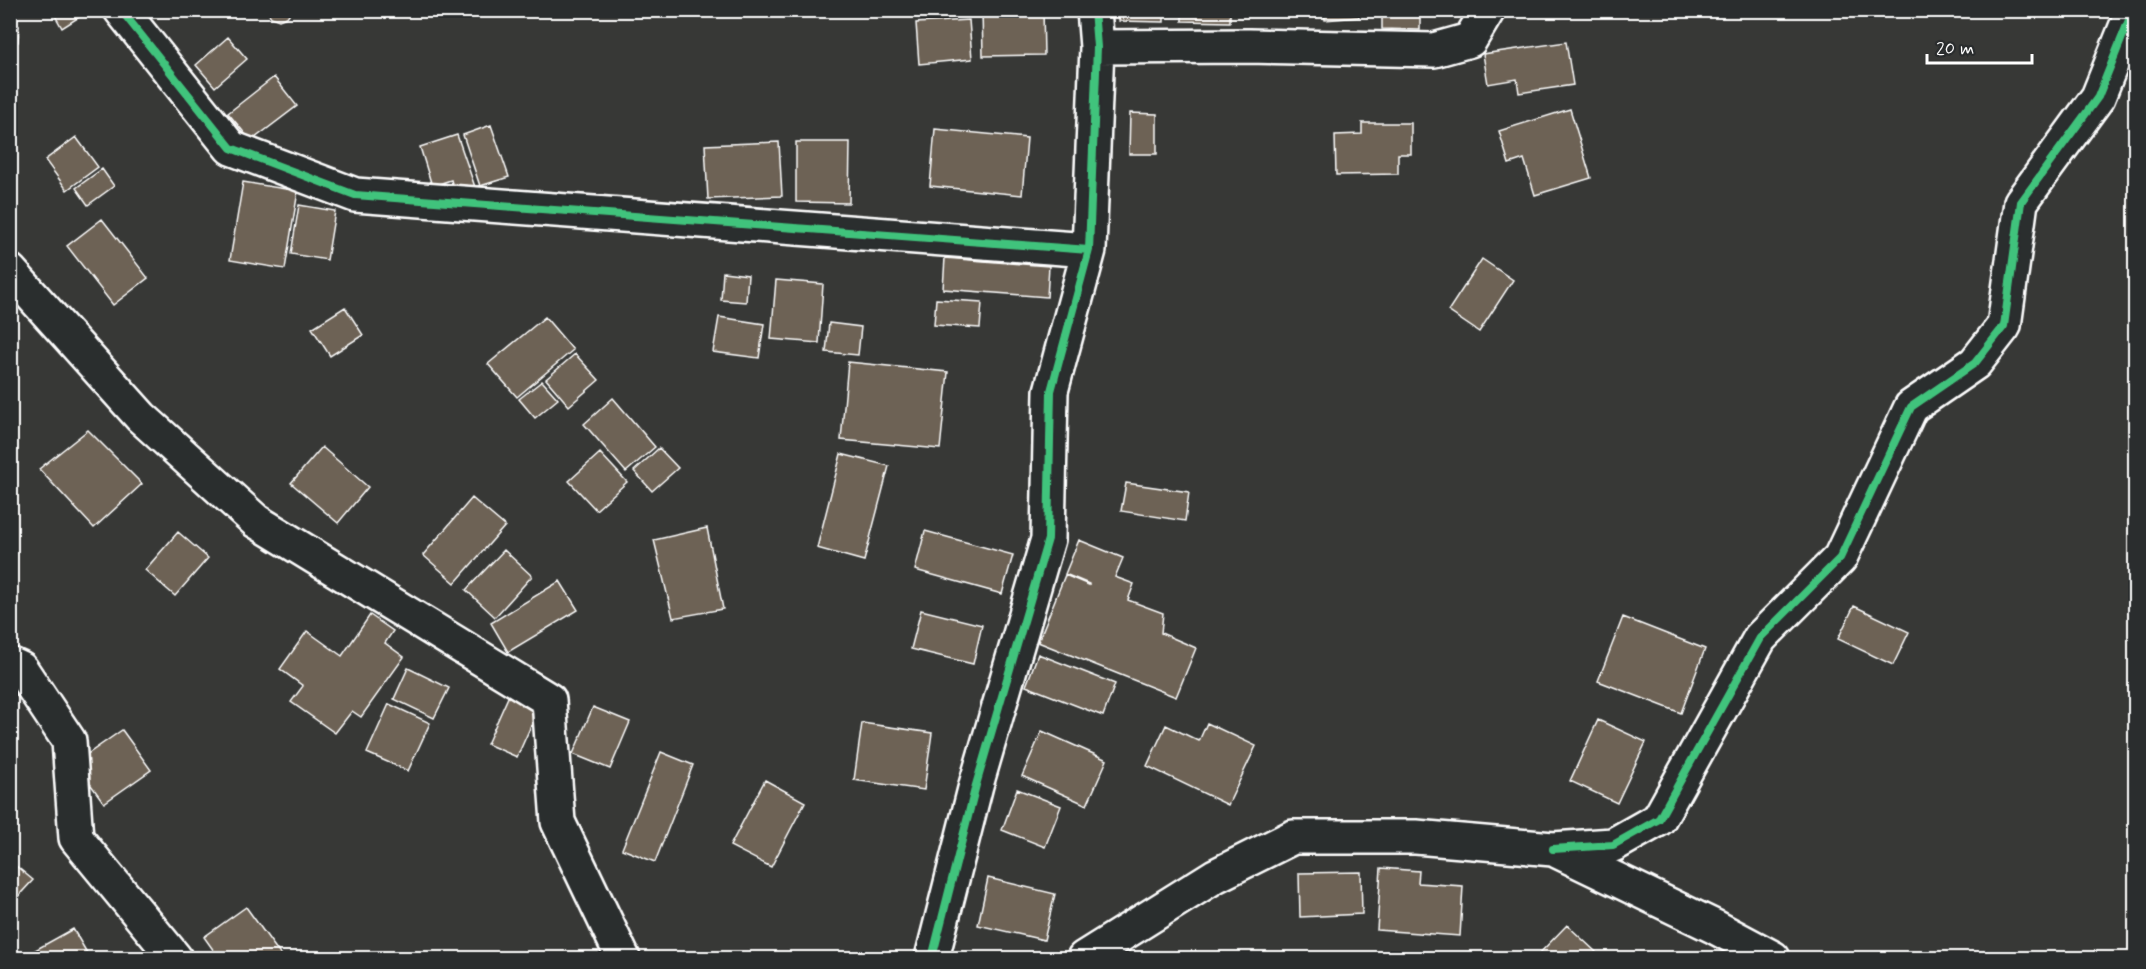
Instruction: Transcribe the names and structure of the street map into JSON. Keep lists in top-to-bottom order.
{
  "scale_bar": "20 m"
}
